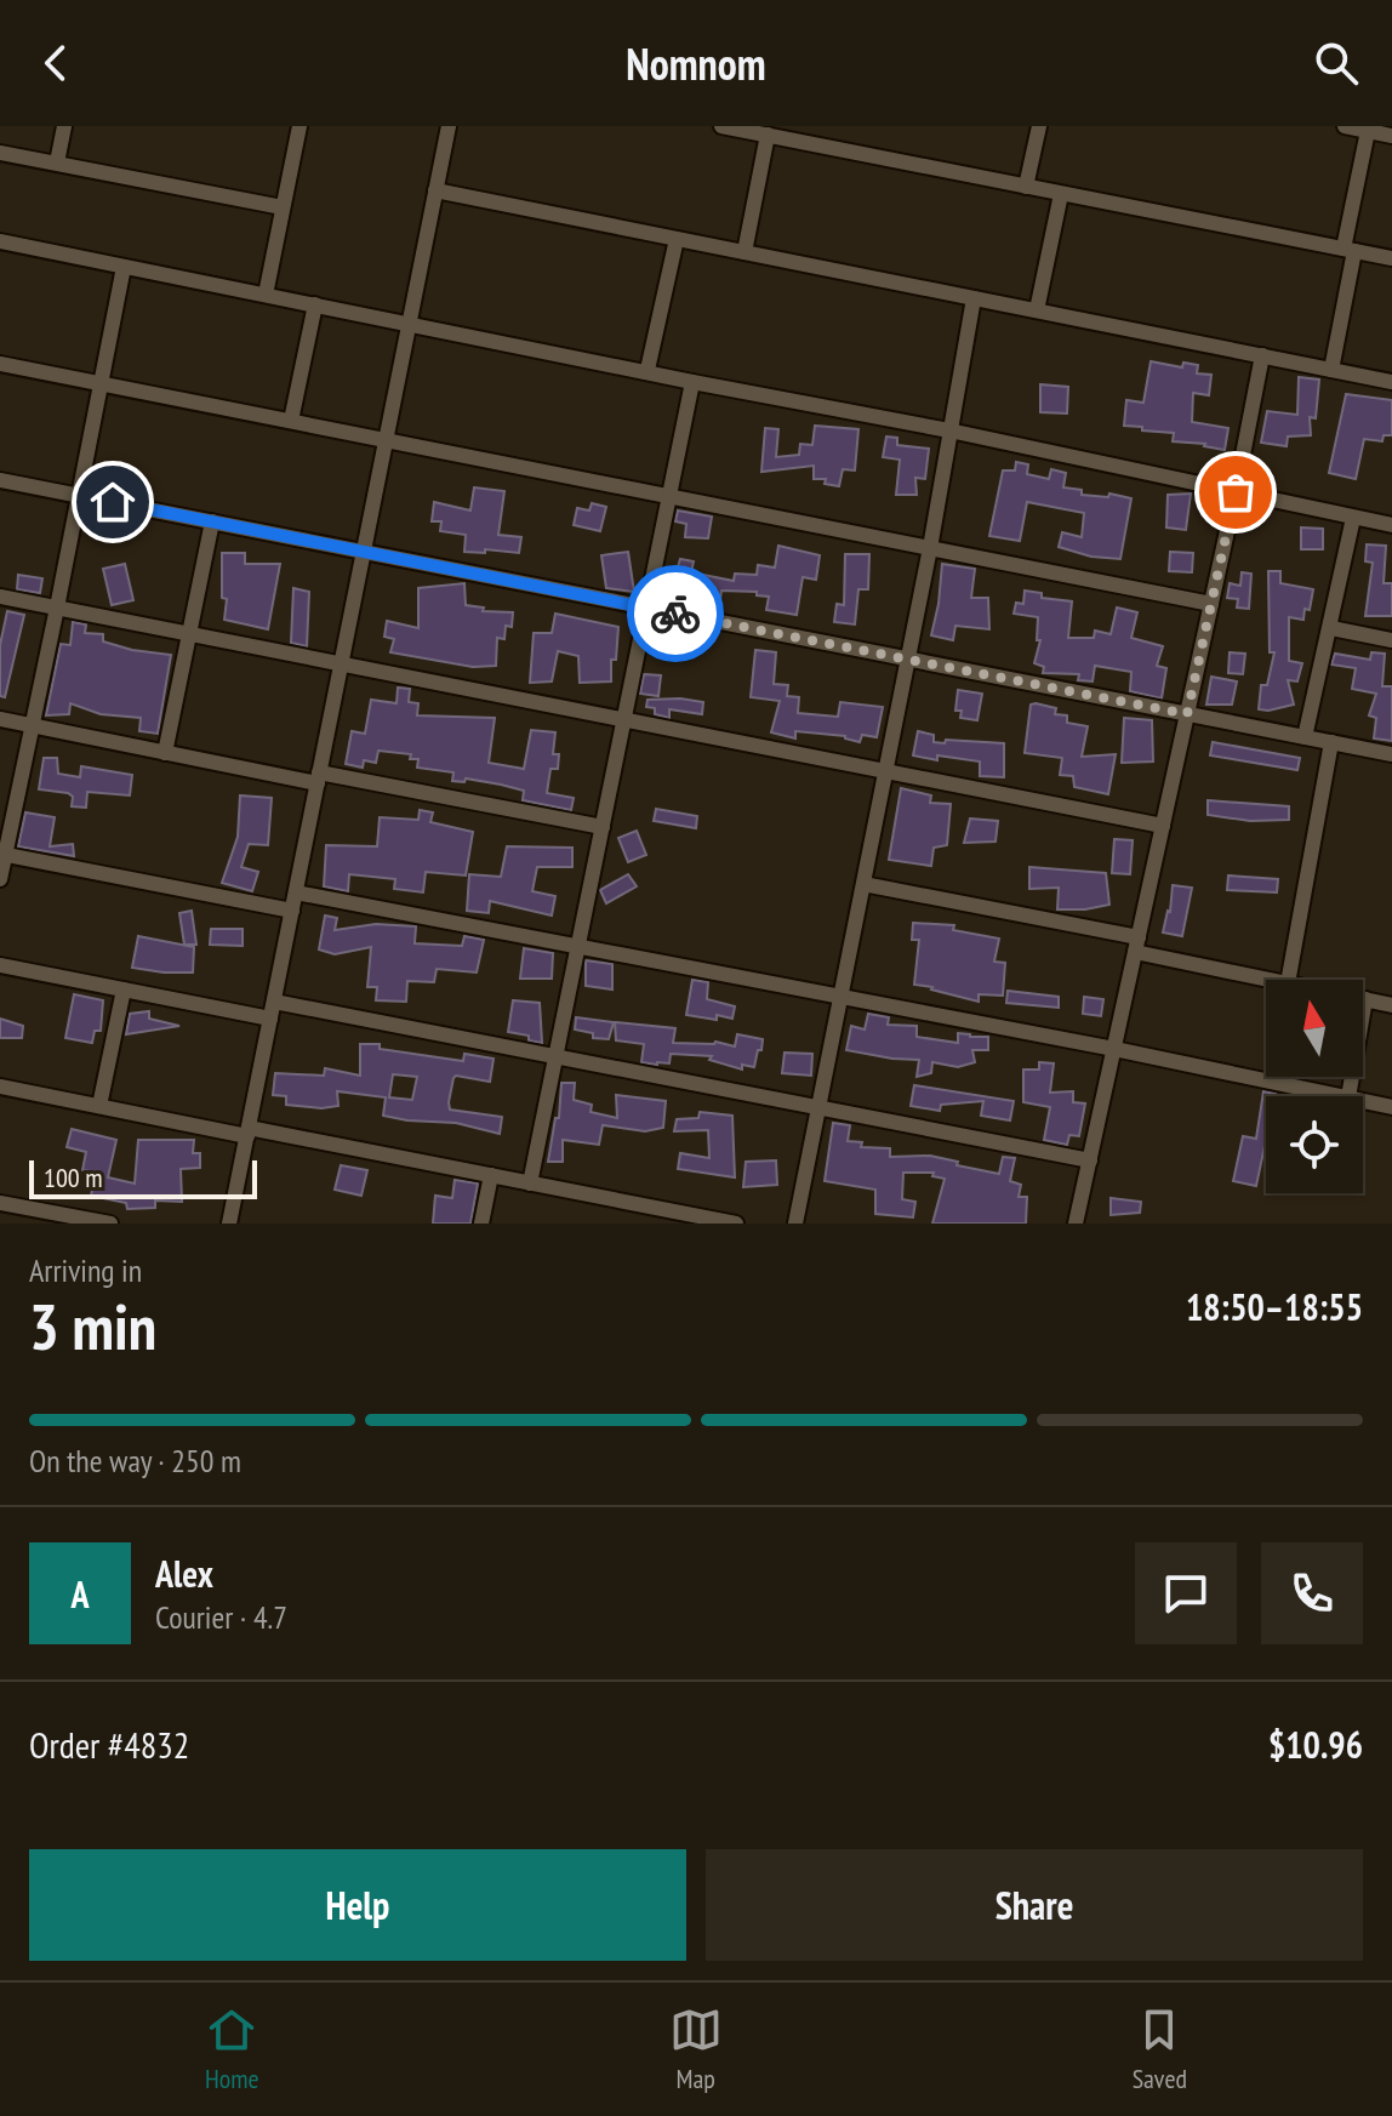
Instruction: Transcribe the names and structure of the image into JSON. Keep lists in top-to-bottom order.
{
  "scale_bar": "100 m",
  "north": "top",
  "page": {
    "header": "Nomnom",
    "scale": "100 m",
    "heading": ["3 min", "Arriving in", "18:50–18:55"],
    "panel": [
      "Alex",
      "Courier · 4.7",
      "Order #4832",
      "$10.96"
    ],
    "bar": "On the way · 250 m",
    "round": "A",
    "buttons": ["Help", "Share"],
    "tabs": ["Home", "Map", "Saved"]
  }
}
